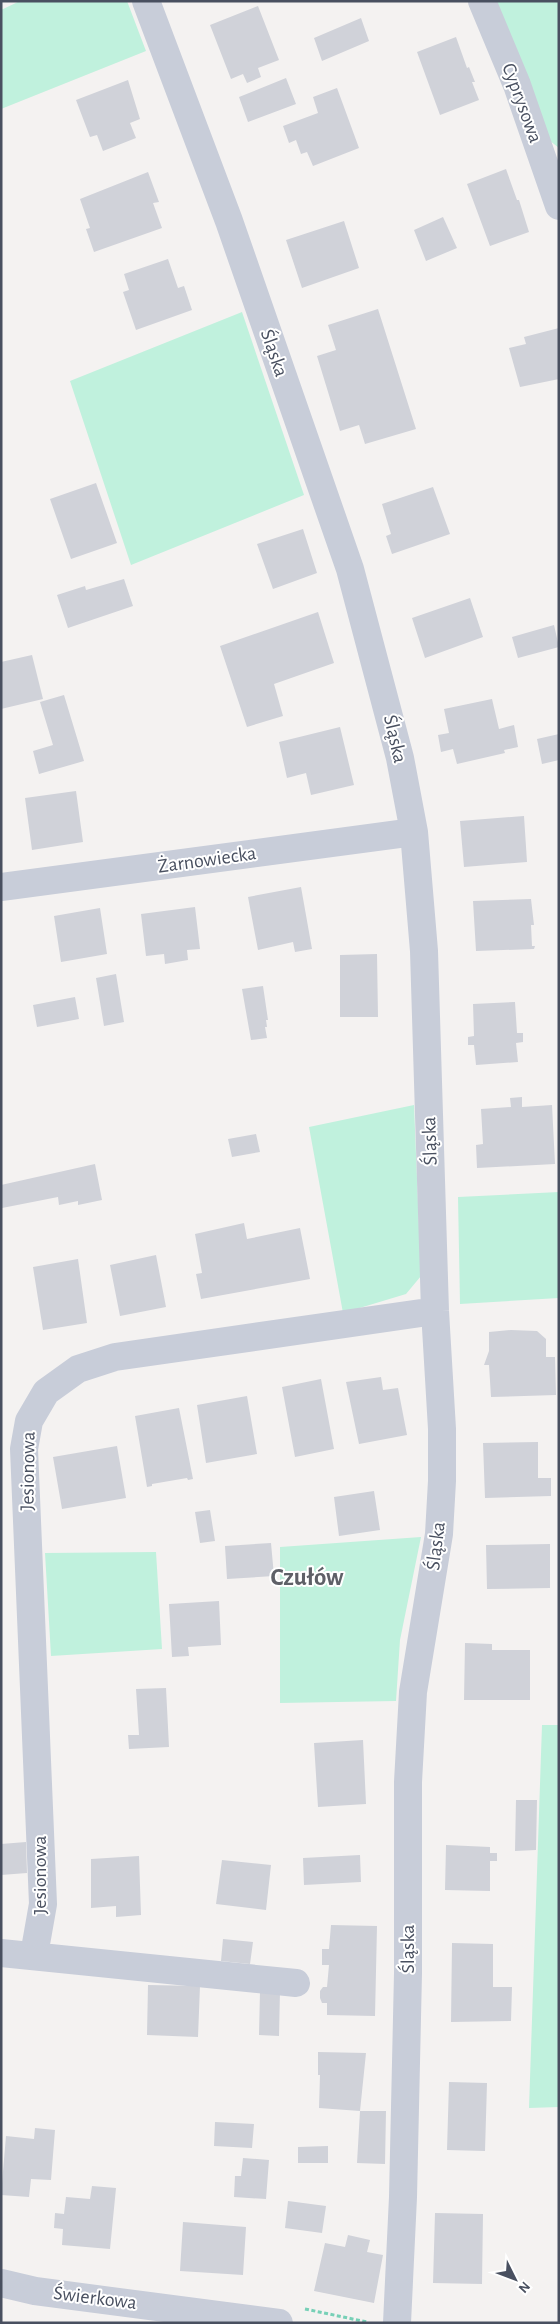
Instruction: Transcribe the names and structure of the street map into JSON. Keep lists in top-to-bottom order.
{
  "streets": {
    "street": [
      "Cyprysowa",
      "Śląska",
      "Żarnowiecka",
      "Jesionowa",
      "Świerkowa"
    ]
  },
  "crossings": [
    ["Śląska", "Żarnowiecka"],
    ["Śląska", "Jesionowa"]
  ],
  "districts": ["Czułów"],
  "north": "bottom right"
}
